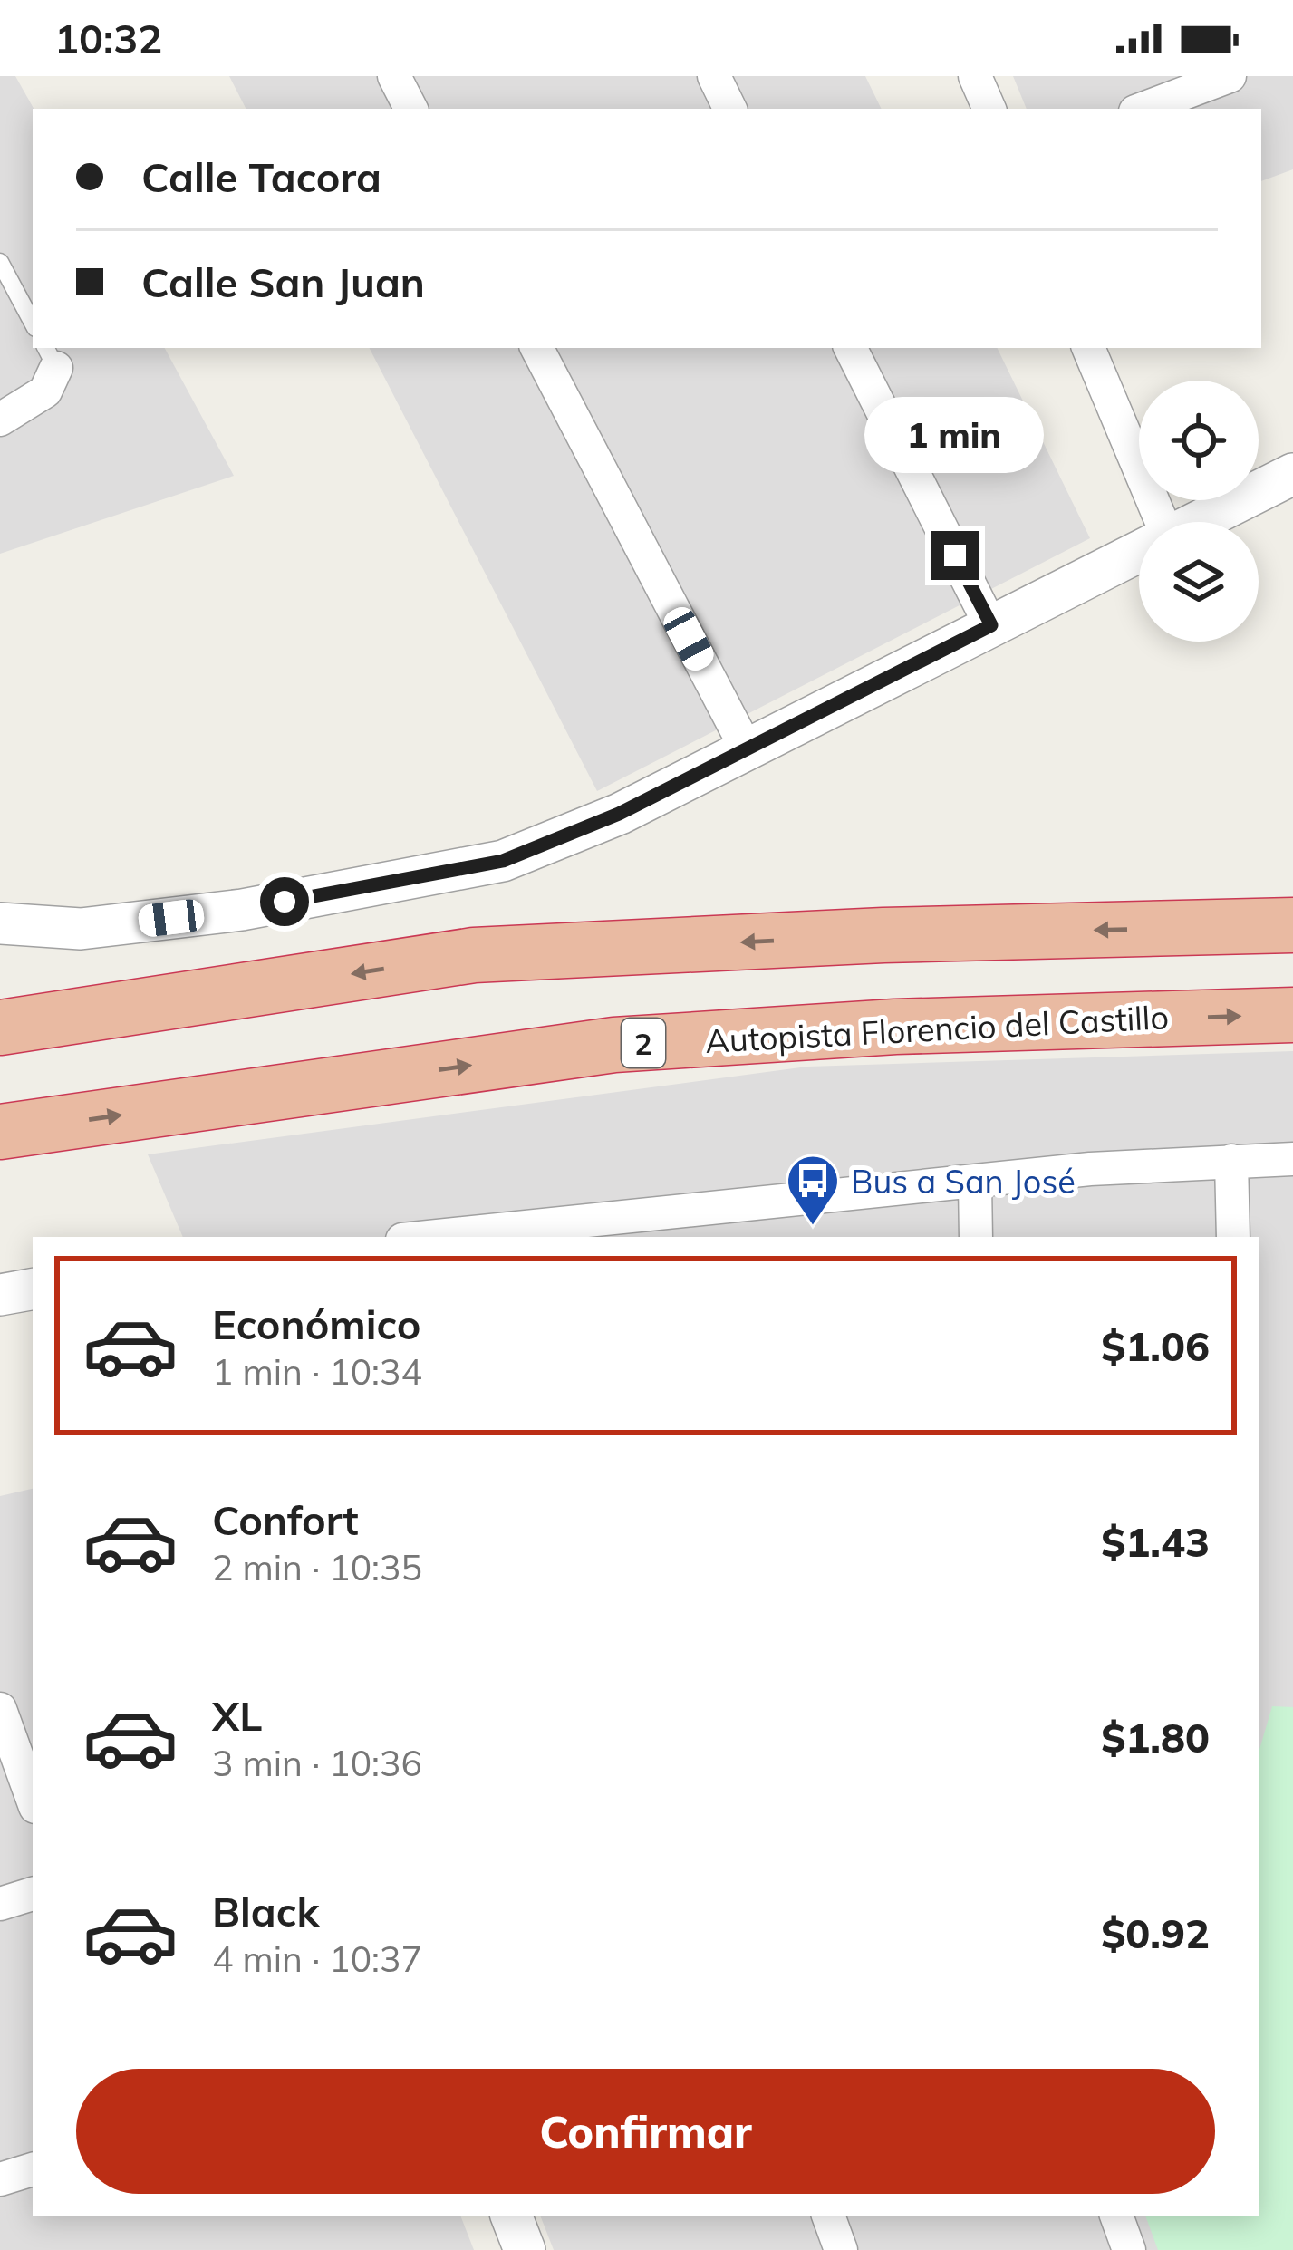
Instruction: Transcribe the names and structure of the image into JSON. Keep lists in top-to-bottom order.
{
  "streets": {
    "highway": ["Autopista Florencio del Castillo", "2"]
  },
  "places": {
    "bus stop": ["Bus a San José"]
  },
  "page": {
    "status": "10:32",
    "banner": ["Calle Tacora", "Calle San Juan"],
    "bubble": "1 min",
    "list": [
      {
        "name": "Económico",
        "note": "1 min · 10:34",
        "value": "$1.06"
      },
      {
        "name": "Confort",
        "note": "2 min · 10:35",
        "value": "$1.43"
      },
      {
        "name": "XL",
        "note": "3 min · 10:36",
        "value": "$1.80"
      },
      {
        "name": "Black",
        "note": "4 min · 10:37",
        "value": "$0.92"
      }
    ],
    "buttons": "Confirmar"
  }
}
